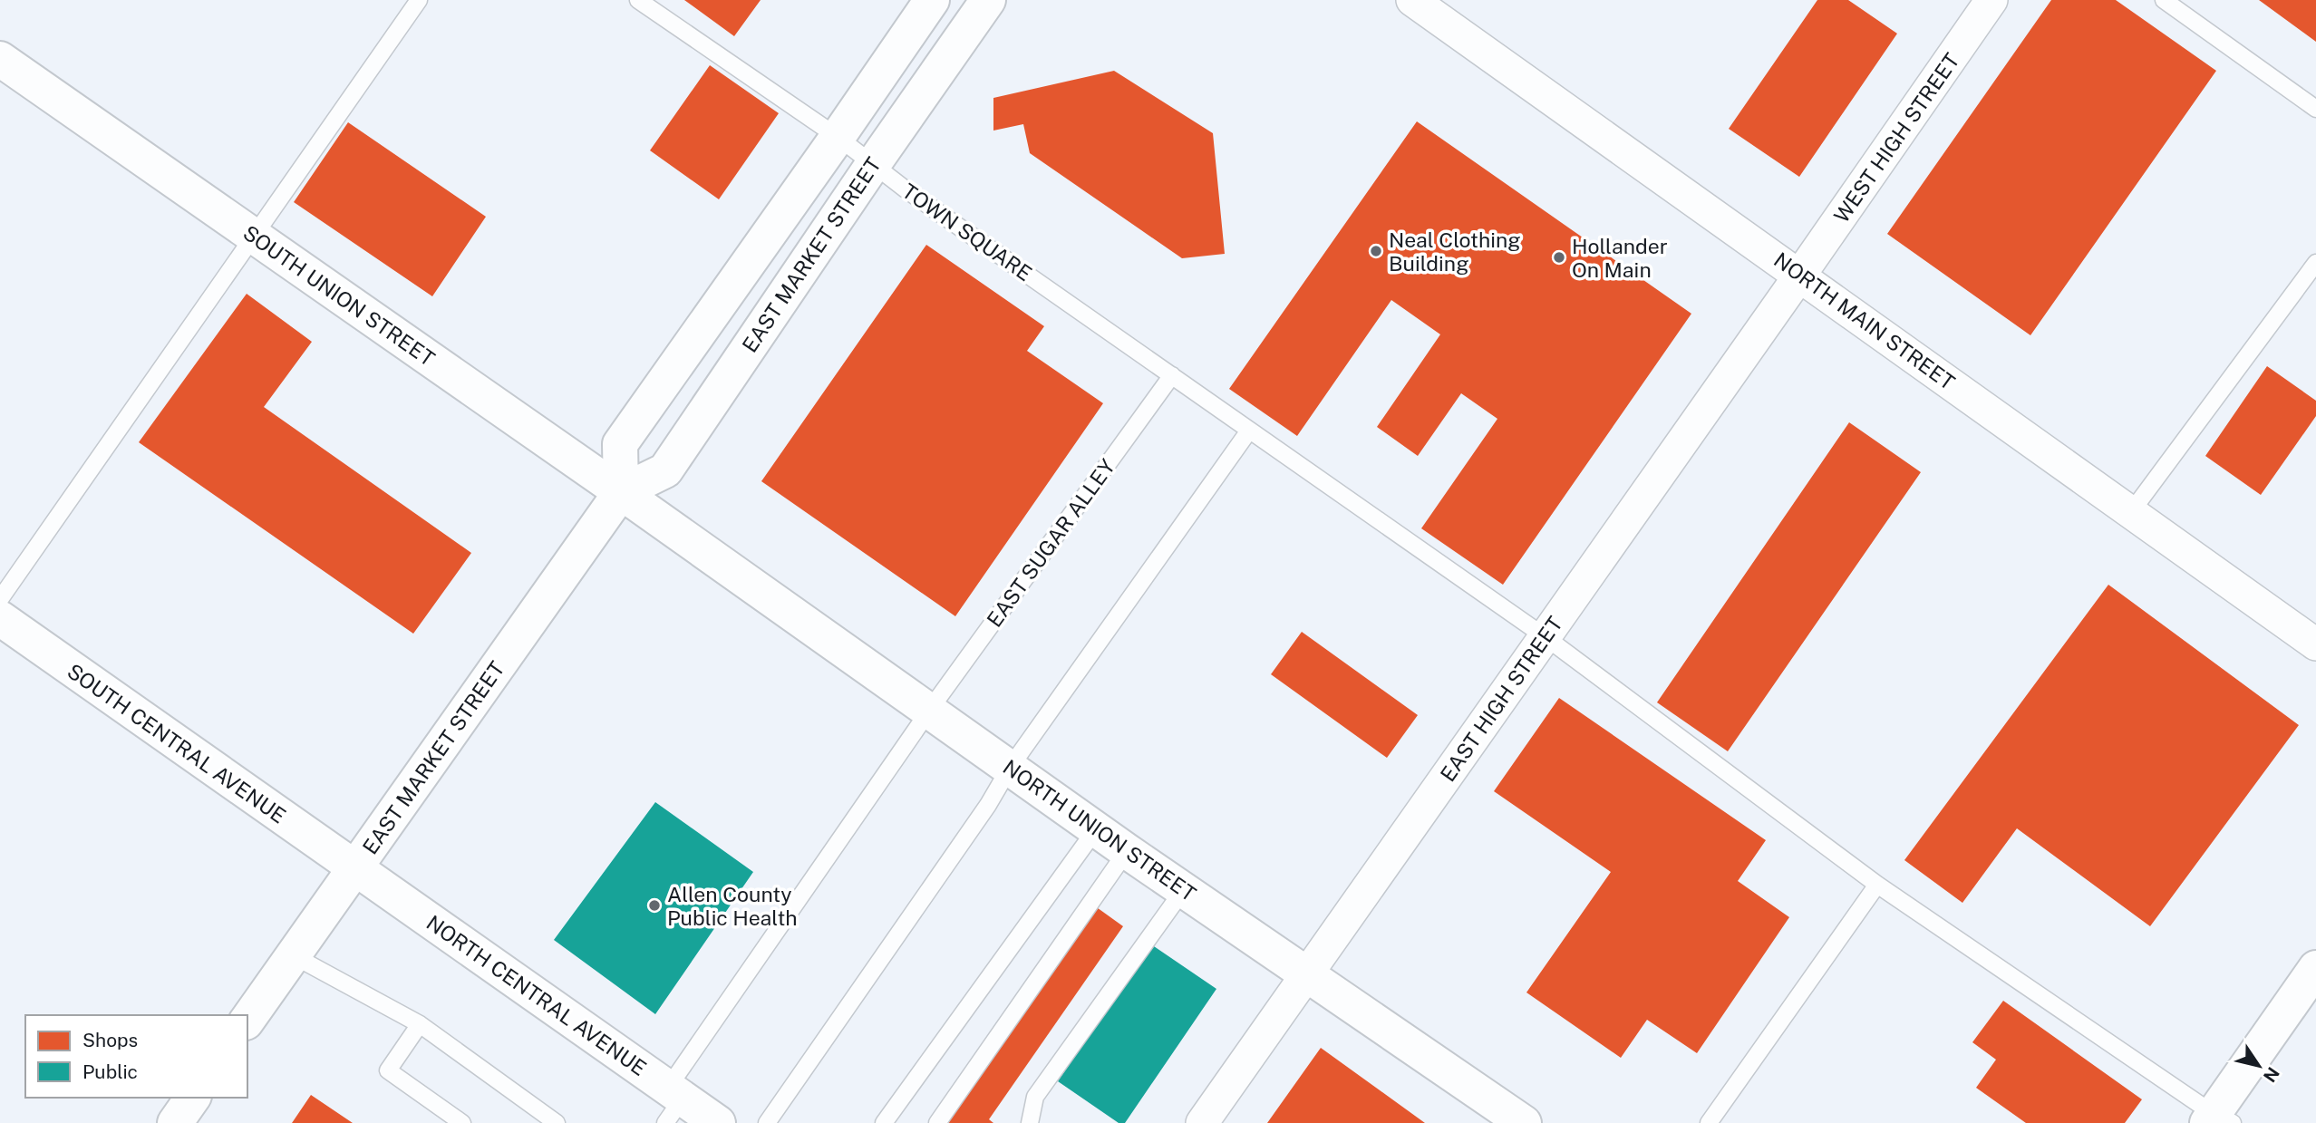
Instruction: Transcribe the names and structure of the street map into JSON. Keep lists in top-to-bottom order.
{
  "streets": {
    "main road": [
      "EAST MARKET STREET",
      "SOUTH UNION STREET",
      "SOUTH CENTRAL AVENUE",
      "NORTH UNION STREET",
      "NORTH CENTRAL AVENUE"
    ],
    "street": ["WEST HIGH STREET", "NORTH MAIN STREET", "EAST HIGH STREET"],
    "lane": ["TOWN SQUARE", "EAST SUGAR ALLEY"]
  },
  "crossings": [
    ["WEST HIGH STREET", "NORTH MAIN STREET"],
    ["WEST HIGH STREET", "EAST HIGH STREET"],
    ["TOWN SQUARE", "EAST MARKET STREET"],
    ["TOWN SQUARE", "EAST SUGAR ALLEY"],
    ["TOWN SQUARE", "EAST HIGH STREET"],
    ["EAST MARKET STREET", "SOUTH UNION STREET"],
    ["EAST MARKET STREET", "SOUTH CENTRAL AVENUE"],
    ["EAST MARKET STREET", "NORTH CENTRAL AVENUE"],
    ["SOUTH UNION STREET", "NORTH UNION STREET"],
    ["NORTH MAIN STREET", "EAST HIGH STREET"],
    ["EAST SUGAR ALLEY", "NORTH UNION STREET"],
    ["EAST SUGAR ALLEY", "NORTH CENTRAL AVENUE"],
    ["EAST HIGH STREET", "NORTH UNION STREET"],
    ["SOUTH CENTRAL AVENUE", "NORTH CENTRAL AVENUE"]
  ],
  "places": ["Neal Clothing Building", "Hollander On Main", "Allen County Public Health"],
  "legend": ["Shops", "Public"],
  "north": "bottom right"
}
